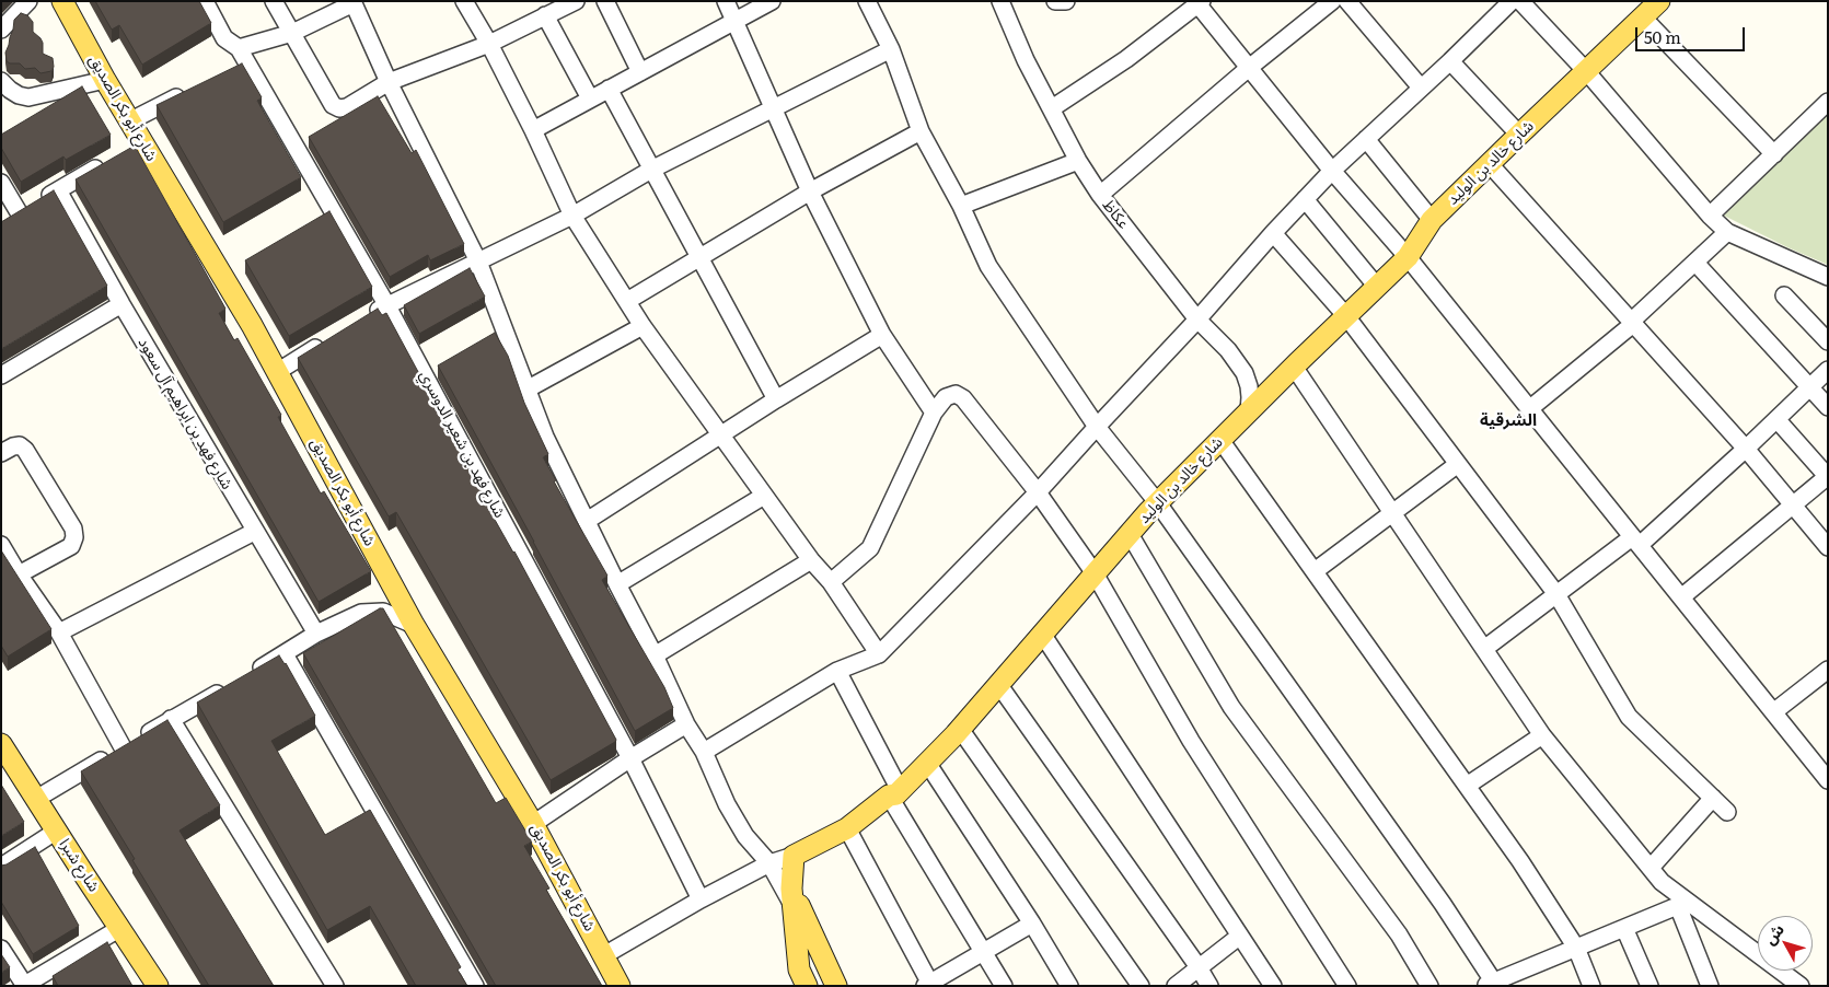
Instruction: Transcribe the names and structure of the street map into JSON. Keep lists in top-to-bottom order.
{
  "streets": {
    "main road": ["شارع أبو بكر الصديق", "شارع خالد بن الوليد", "شارع شبرا"],
    "street": ["عكاظ", "شارع فهد بن ابراهيم آل سعود", "شارع فهد بن شعير الدوسري"]
  },
  "crossings": [
    ["شارع خالد بن الوليد", "عكاظ"]
  ],
  "districts": ["الشرقية"],
  "scale_bar": "50 m",
  "north": "top left"
}
